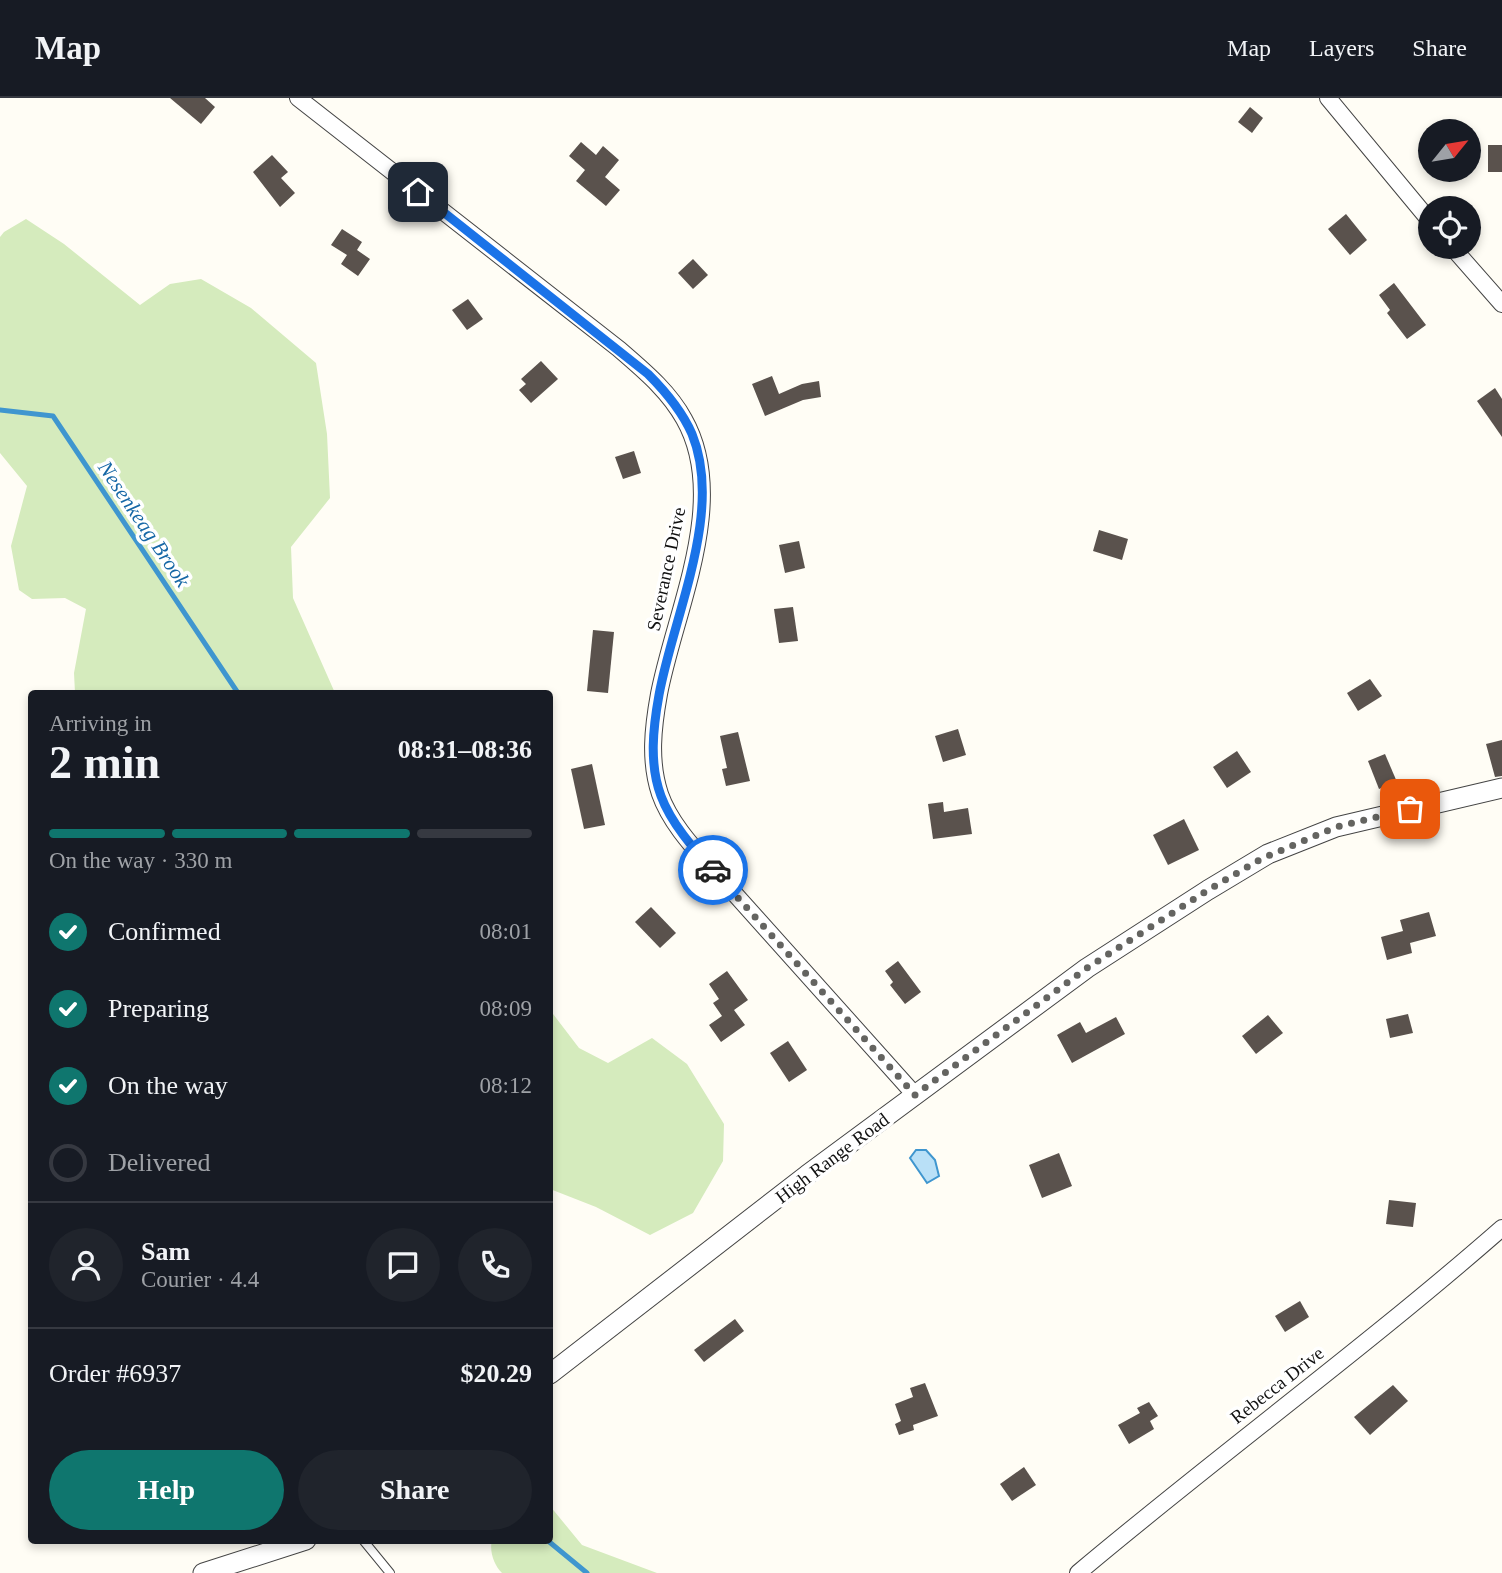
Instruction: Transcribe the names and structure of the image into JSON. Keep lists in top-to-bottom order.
{
  "streets": {
    "street": ["Severance Drive", "High Range Road", "Rebecca Drive"]
  },
  "crossings": [
    ["Severance Drive", "High Range Road"]
  ],
  "water": ["Nesenkeag Brook"],
  "north": "top right",
  "page": {
    "header": "Map",
    "nav": ["Map", "Layers", "Share"],
    "heading": ["2 min", "Arriving in", "08:31–08:36"],
    "panel": [
      "Sam",
      "Courier · 4.4",
      "Order #6937",
      "$20.29"
    ],
    "bar": "On the way · 330 m",
    "list": [
      ["Confirmed", "08:01"],
      ["Preparing", "08:09"],
      ["On the way", "08:12"],
      "Delivered"
    ],
    "buttons": ["Help", "Share"]
  }
}
